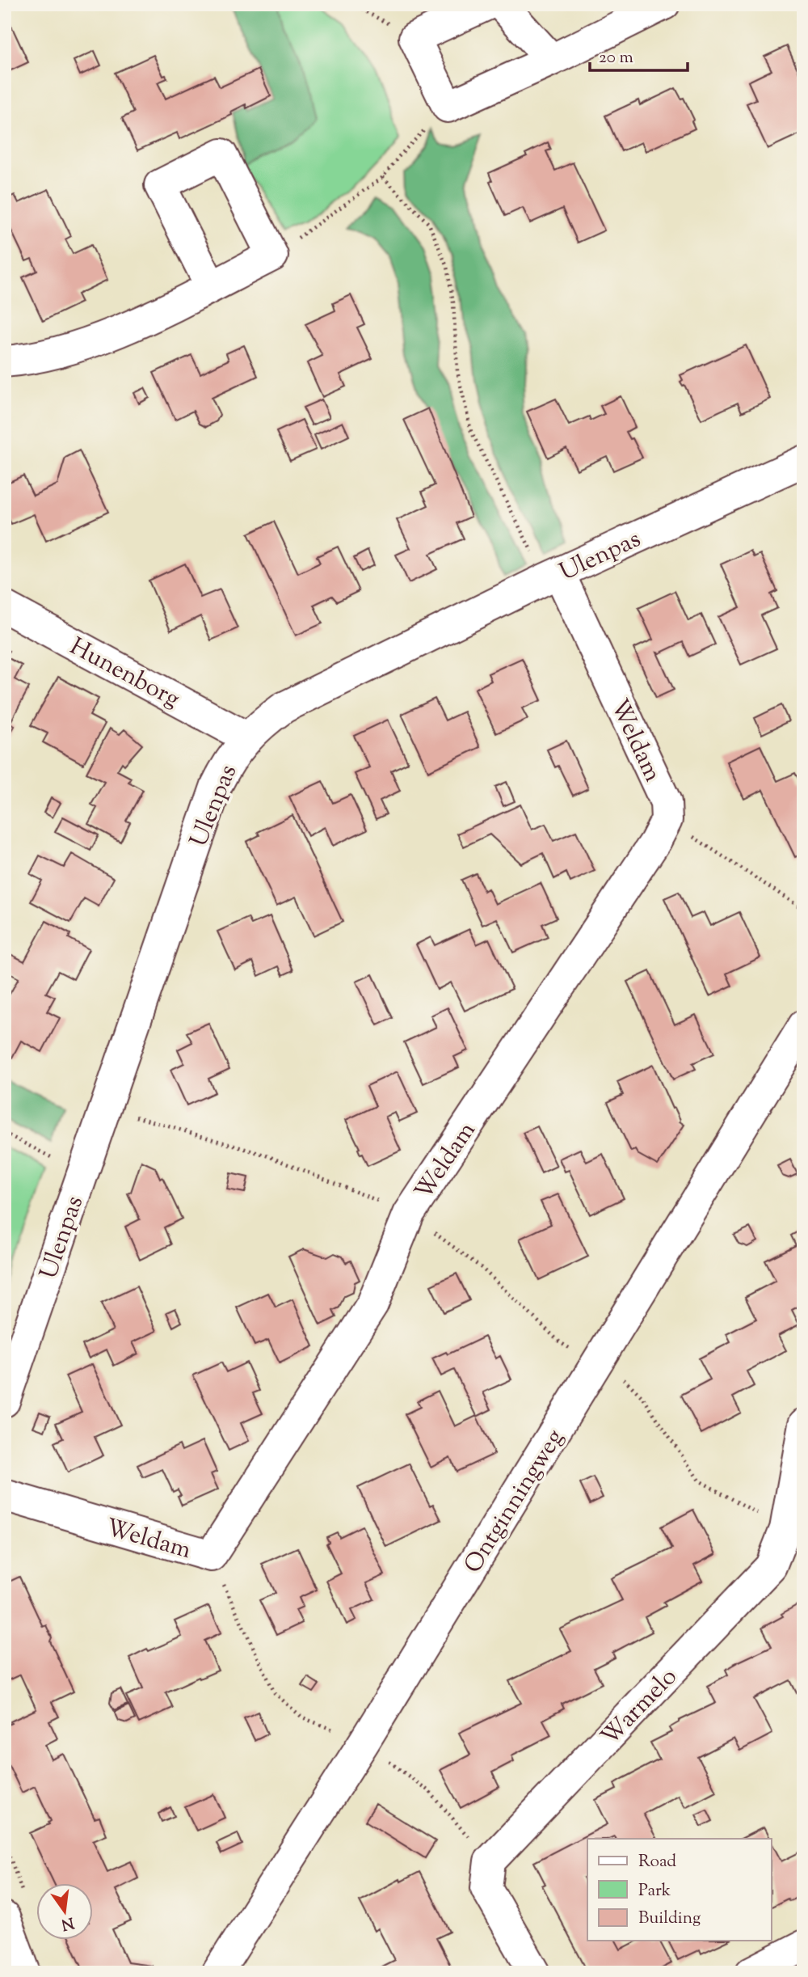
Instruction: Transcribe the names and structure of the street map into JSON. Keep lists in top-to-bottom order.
{
  "streets": {
    "street": [
      "Ulenpas",
      "Hunenborg",
      "Weldam",
      "Ontginningweg",
      "Warmelo"
    ]
  },
  "crossings": [
    ["Ulenpas", "Hunenborg"],
    ["Ulenpas", "Weldam"]
  ],
  "legend": ["Road", "Park", "Building"],
  "scale_bar": "20 m",
  "north": "bottom"
}
